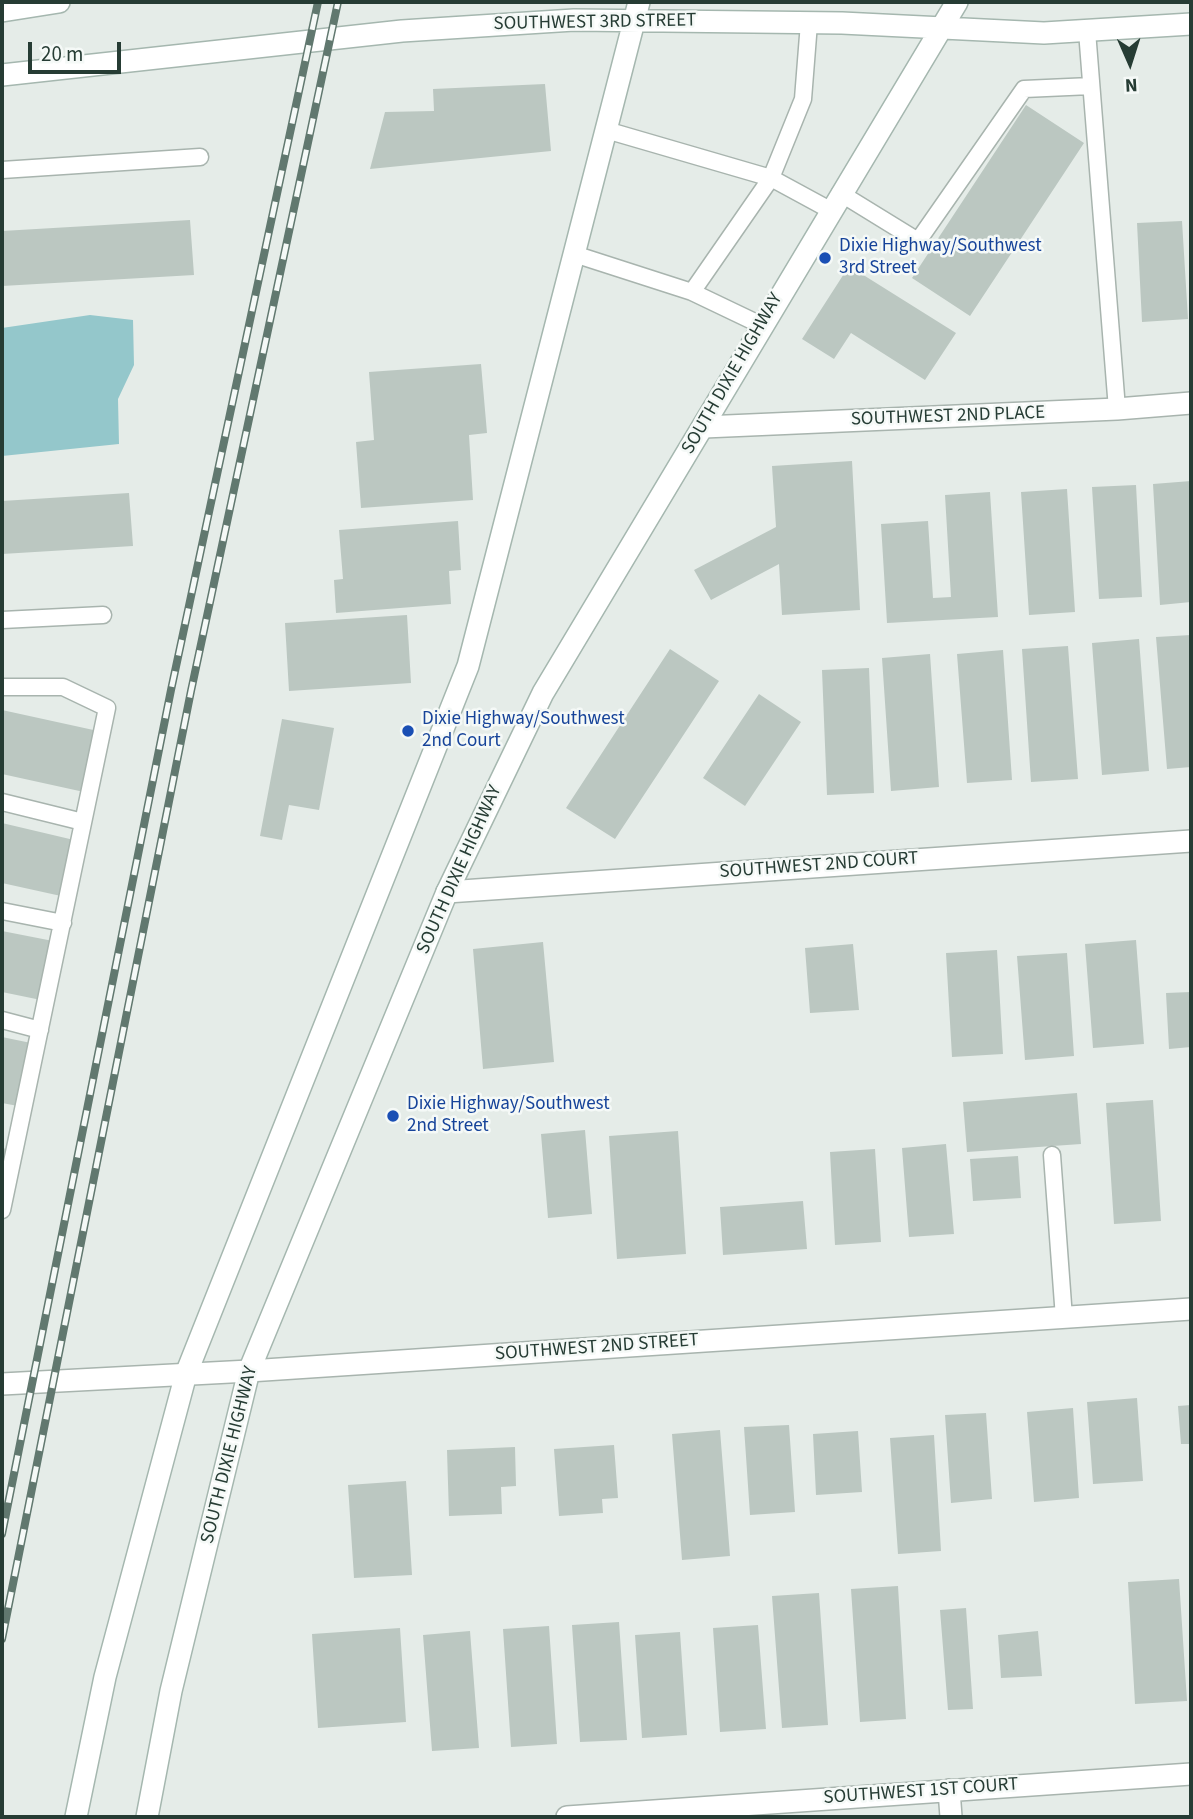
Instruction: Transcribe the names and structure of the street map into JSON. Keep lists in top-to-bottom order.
{
  "streets": {
    "street": [
      "SOUTHWEST 3RD STREET",
      "SOUTH DIXIE HIGHWAY",
      "SOUTHWEST 2ND PLACE",
      "SOUTHWEST 2ND COURT",
      "SOUTHWEST 2ND STREET",
      "SOUTHWEST 1ST COURT"
    ]
  },
  "crossings": [
    ["SOUTHWEST 3RD STREET", "SOUTH DIXIE HIGHWAY"],
    ["SOUTH DIXIE HIGHWAY", "SOUTHWEST 2ND PLACE"],
    ["SOUTH DIXIE HIGHWAY", "SOUTHWEST 2ND COURT"],
    ["SOUTH DIXIE HIGHWAY", "SOUTHWEST 2ND STREET"]
  ],
  "places": ["Dixie Highway/Southwest 3rd Street", "Dixie Highway/Southwest 2nd Court", "Dixie Highway/Southwest 2nd Street"],
  "scale_bar": "20 m",
  "north": "bottom"
}
